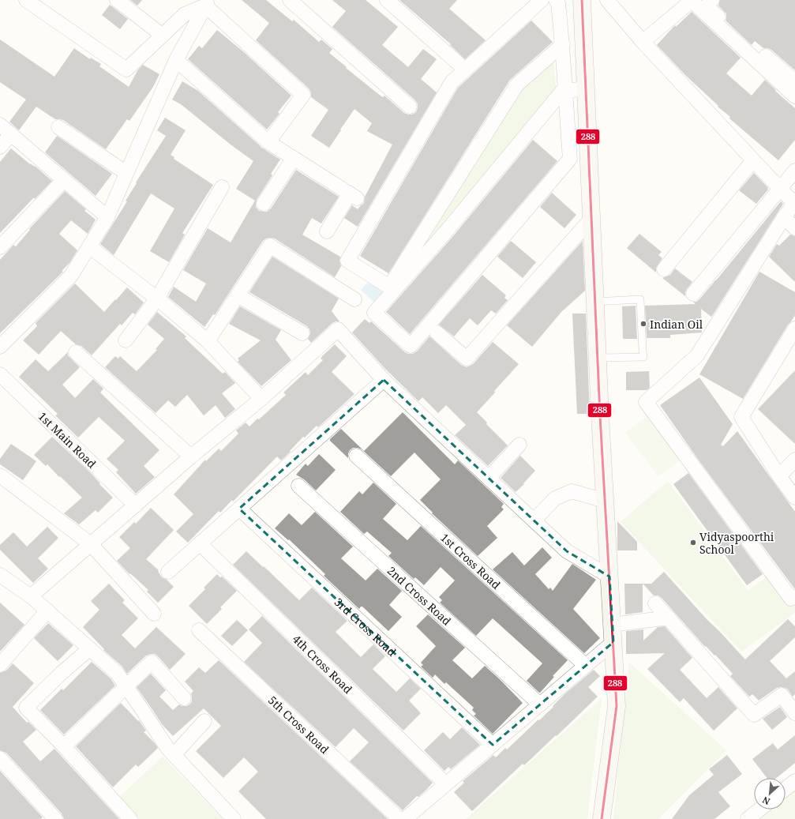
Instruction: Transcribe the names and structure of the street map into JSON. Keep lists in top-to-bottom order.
{
  "streets": {
    "street": [
      "1st Main Road",
      "1st Cross Road",
      "2nd Cross Road",
      "3rd Cross Road",
      "4th Cross Road",
      "5th Cross Road"
    ]
  },
  "places": ["Indian Oil", "Vidyaspoorthi School"],
  "lines": ["transit line 288"],
  "north": "bottom left"
}
